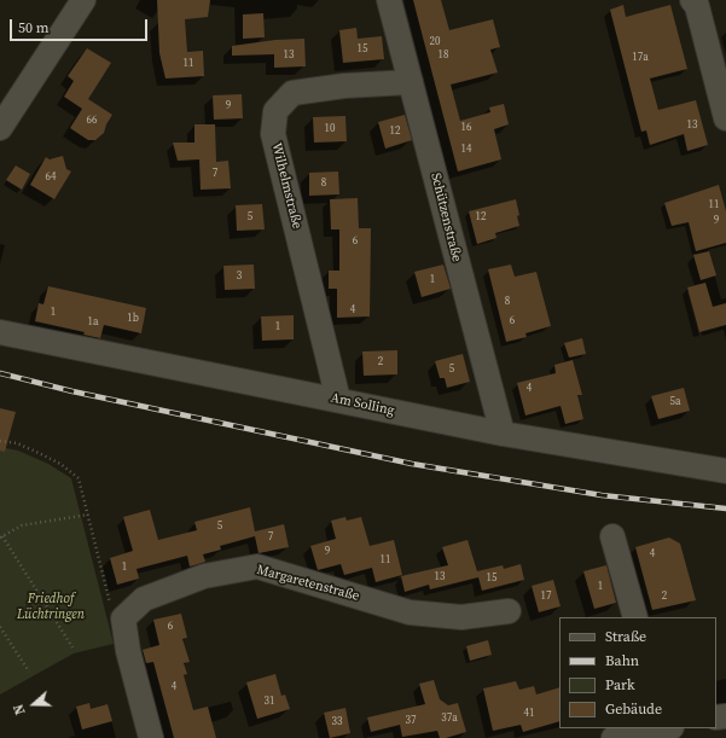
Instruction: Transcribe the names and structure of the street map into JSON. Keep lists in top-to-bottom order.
{
  "streets": {
    "street": [
      "Wilhelmstraße",
      "Schützenstraße",
      "Am Solling",
      "Margaretenstraße"
    ]
  },
  "crossings": [
    ["Wilhelmstraße", "Schützenstraße"],
    ["Wilhelmstraße", "Am Solling"],
    ["Schützenstraße", "Am Solling"]
  ],
  "parks": ["Friedhof Lüchtringen"],
  "house_numbers": [
    "20",
    "15",
    "13",
    "18",
    "17a",
    "11",
    "9",
    "66",
    "13",
    "16",
    "10",
    "12",
    "14",
    "7",
    "64",
    "8",
    "11",
    "5",
    "12",
    "9",
    "6",
    "3",
    "1",
    "8",
    "4",
    "1",
    "1b",
    "6",
    "1a",
    "1",
    "2",
    "5",
    "4",
    "5a",
    "5",
    "7",
    "9",
    "4",
    "11",
    "1",
    "13",
    "15",
    "1",
    "17",
    "2",
    "6",
    "4",
    "31",
    "41",
    "37a",
    "37",
    "33"
  ],
  "legend": [
    "Straße",
    "Bahn",
    "Park",
    "Gebäude"
  ],
  "scale_bar": "50 m",
  "north": "left"
}
